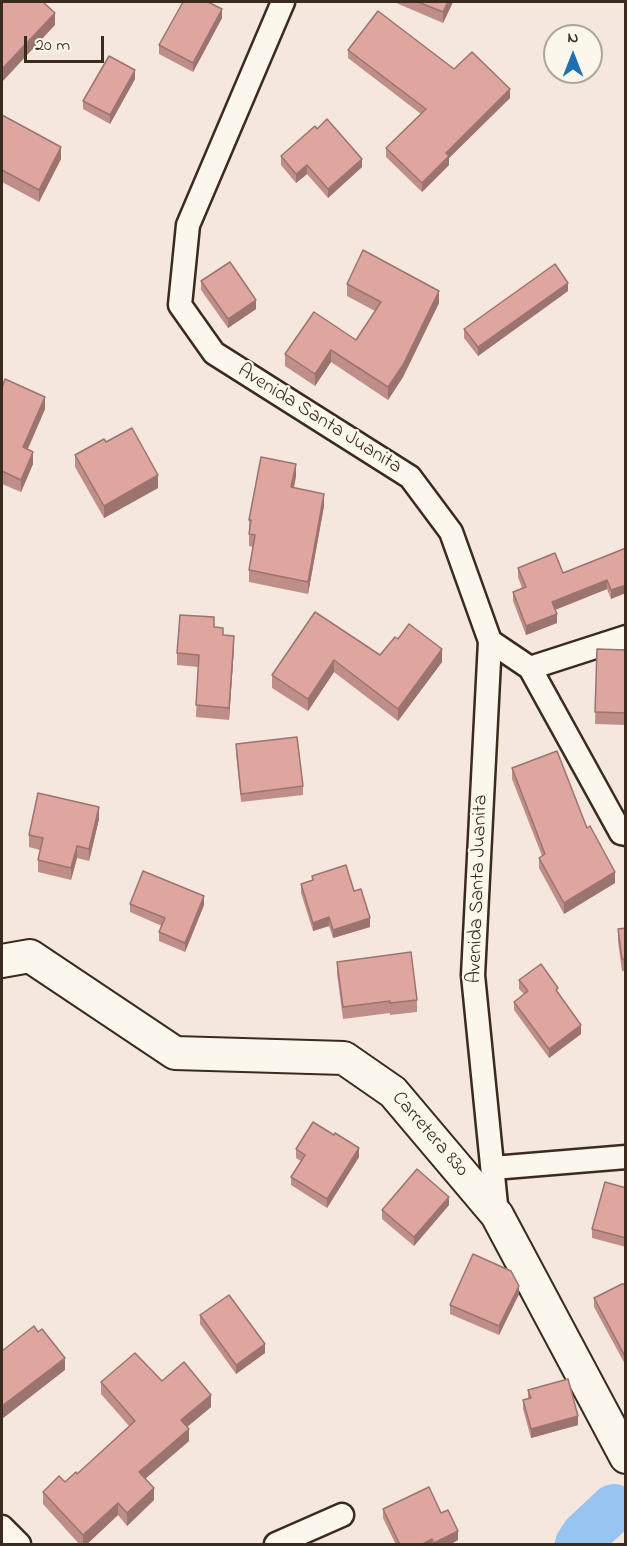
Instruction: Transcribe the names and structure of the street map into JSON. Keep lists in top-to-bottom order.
{
  "streets": {
    "street": ["Avenida Santa Juanita", "Carretera 830"]
  },
  "crossings": [
    ["Avenida Santa Juanita", "Carretera 830"]
  ],
  "scale_bar": "20 m",
  "north": "top"
}
